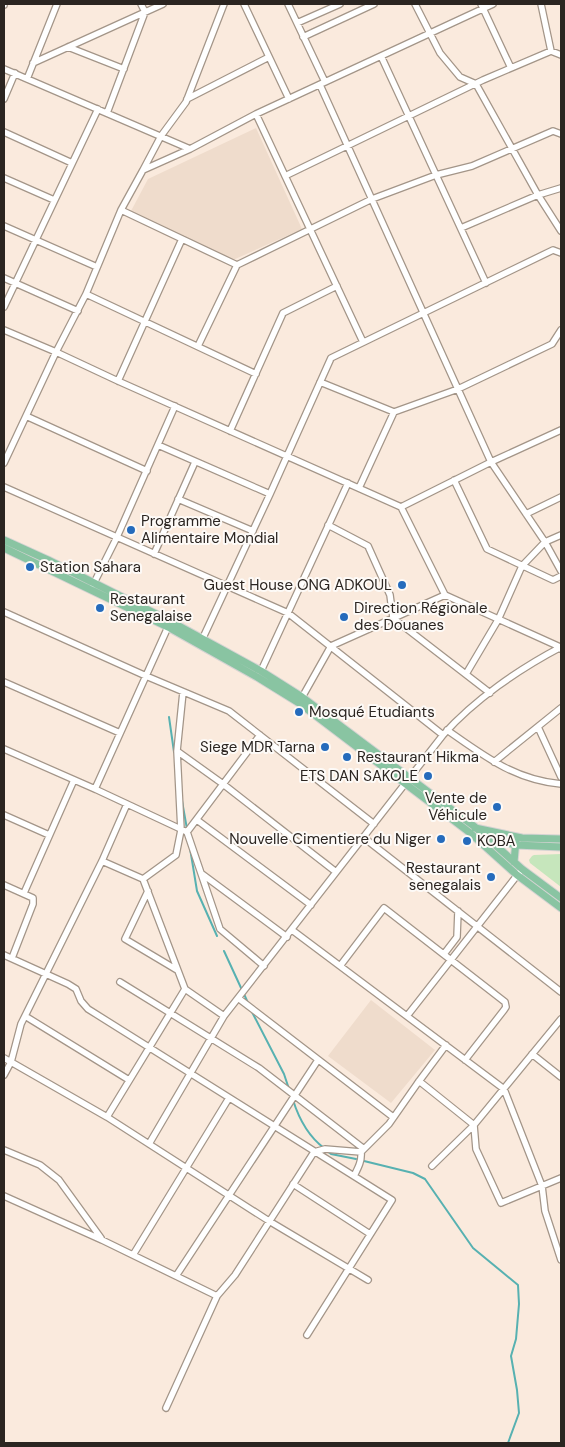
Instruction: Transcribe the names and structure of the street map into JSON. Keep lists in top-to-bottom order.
{
  "places": [
    "Programme Alimentaire Mondial",
    "Station Sahara",
    "Guest House ONG ADKOUL",
    "Restaurant Senegalaise",
    "Direction Régionale des Douanes",
    "Mosqué Etudiants",
    "Siege MDR Tarna",
    "Restaurant Hikma",
    "ETS DAN SAKOLE",
    "Vente de Véhicule",
    "Nouvelle Cimentiere du Niger",
    "KOBA",
    "Restaurant senegalais"
  ]
}
